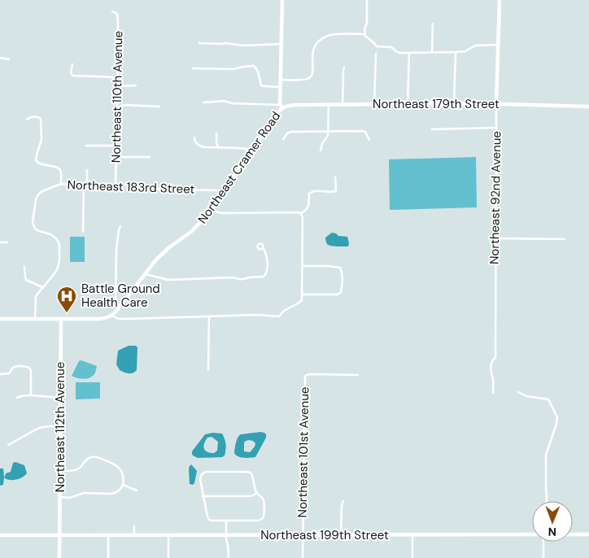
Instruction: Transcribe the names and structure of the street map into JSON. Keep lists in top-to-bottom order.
{
  "streets": {
    "street": [
      "Northeast 110th Avenue",
      "Northeast 179th Street",
      "Northeast Cramer Road",
      "Northeast 183rd Street",
      "Northeast 92nd Avenue",
      "Northeast 112th Avenue",
      "Northeast 101st Avenue",
      "Northeast 199th Street"
    ]
  },
  "crossings": [
    ["Northeast 110th Avenue", "Northeast 183rd Street"],
    ["Northeast 179th Street", "Northeast Cramer Road"],
    ["Northeast 179th Street", "Northeast 92nd Avenue"],
    ["Northeast Cramer Road", "Northeast 183rd Street"],
    ["Northeast 112th Avenue", "Northeast 199th Street"],
    ["Northeast 101st Avenue", "Northeast 199th Street"]
  ],
  "places": {
    "hospital": ["Battle Ground Health Care"]
  },
  "north": "bottom"
}
